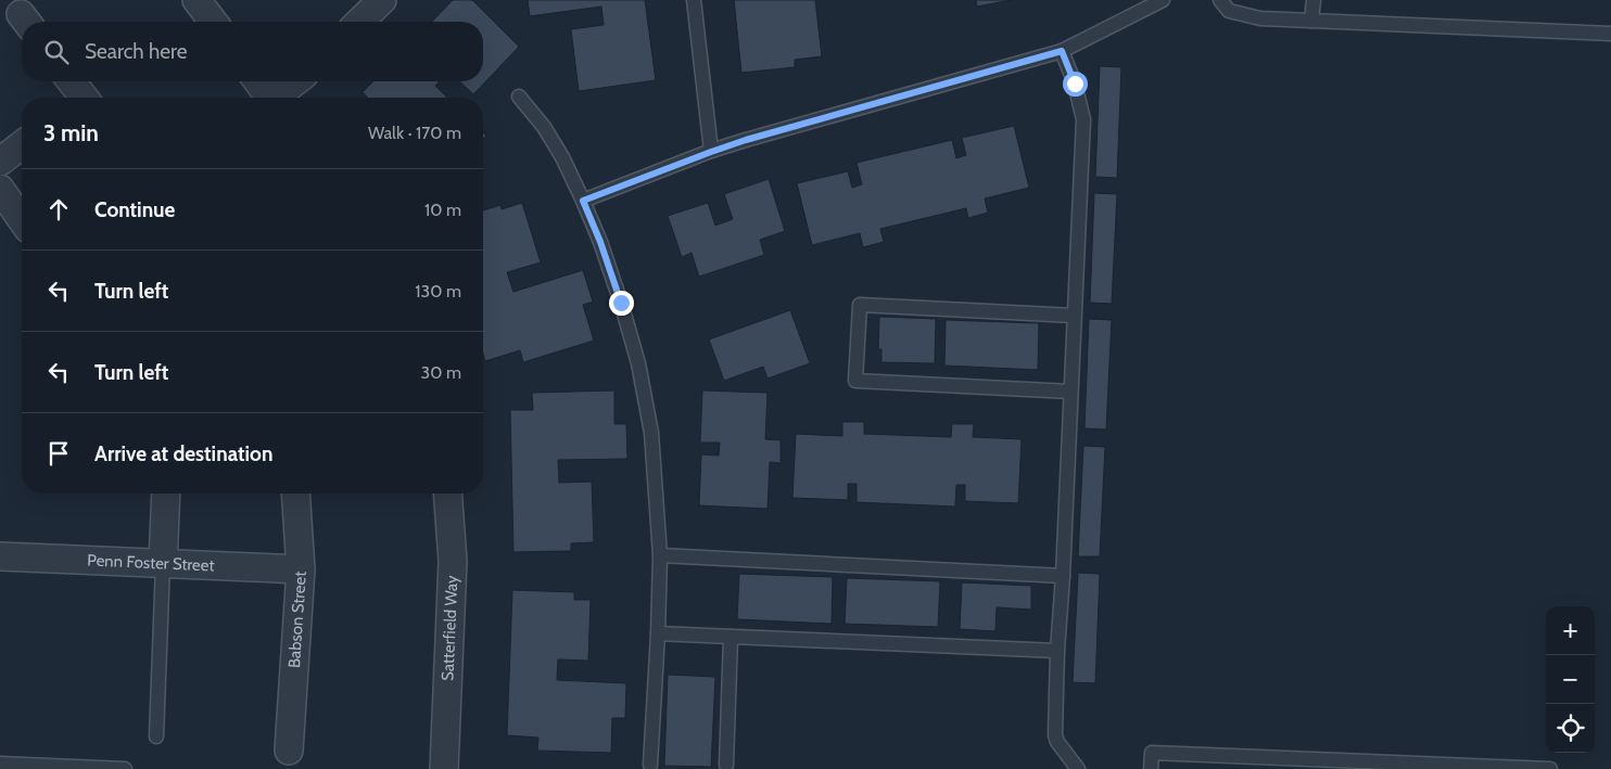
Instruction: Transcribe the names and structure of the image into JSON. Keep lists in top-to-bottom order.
{
  "streets": {
    "street": ["Penn Foster Street", "Babson Street", "Satterfield Way"]
  },
  "crossings": [
    ["Penn Foster Street", "Babson Street"]
  ],
  "page": {
    "search": "Search here",
    "heading": ["3 min", "Walk · 170 m"],
    "list": [
      ["Continue", "10 m"],
      ["Turn left", "130 m"],
      ["Turn left", "30 m"],
      "Arrive at destination"
    ],
    "map_buttons": ["+", "−"]
  }
}
